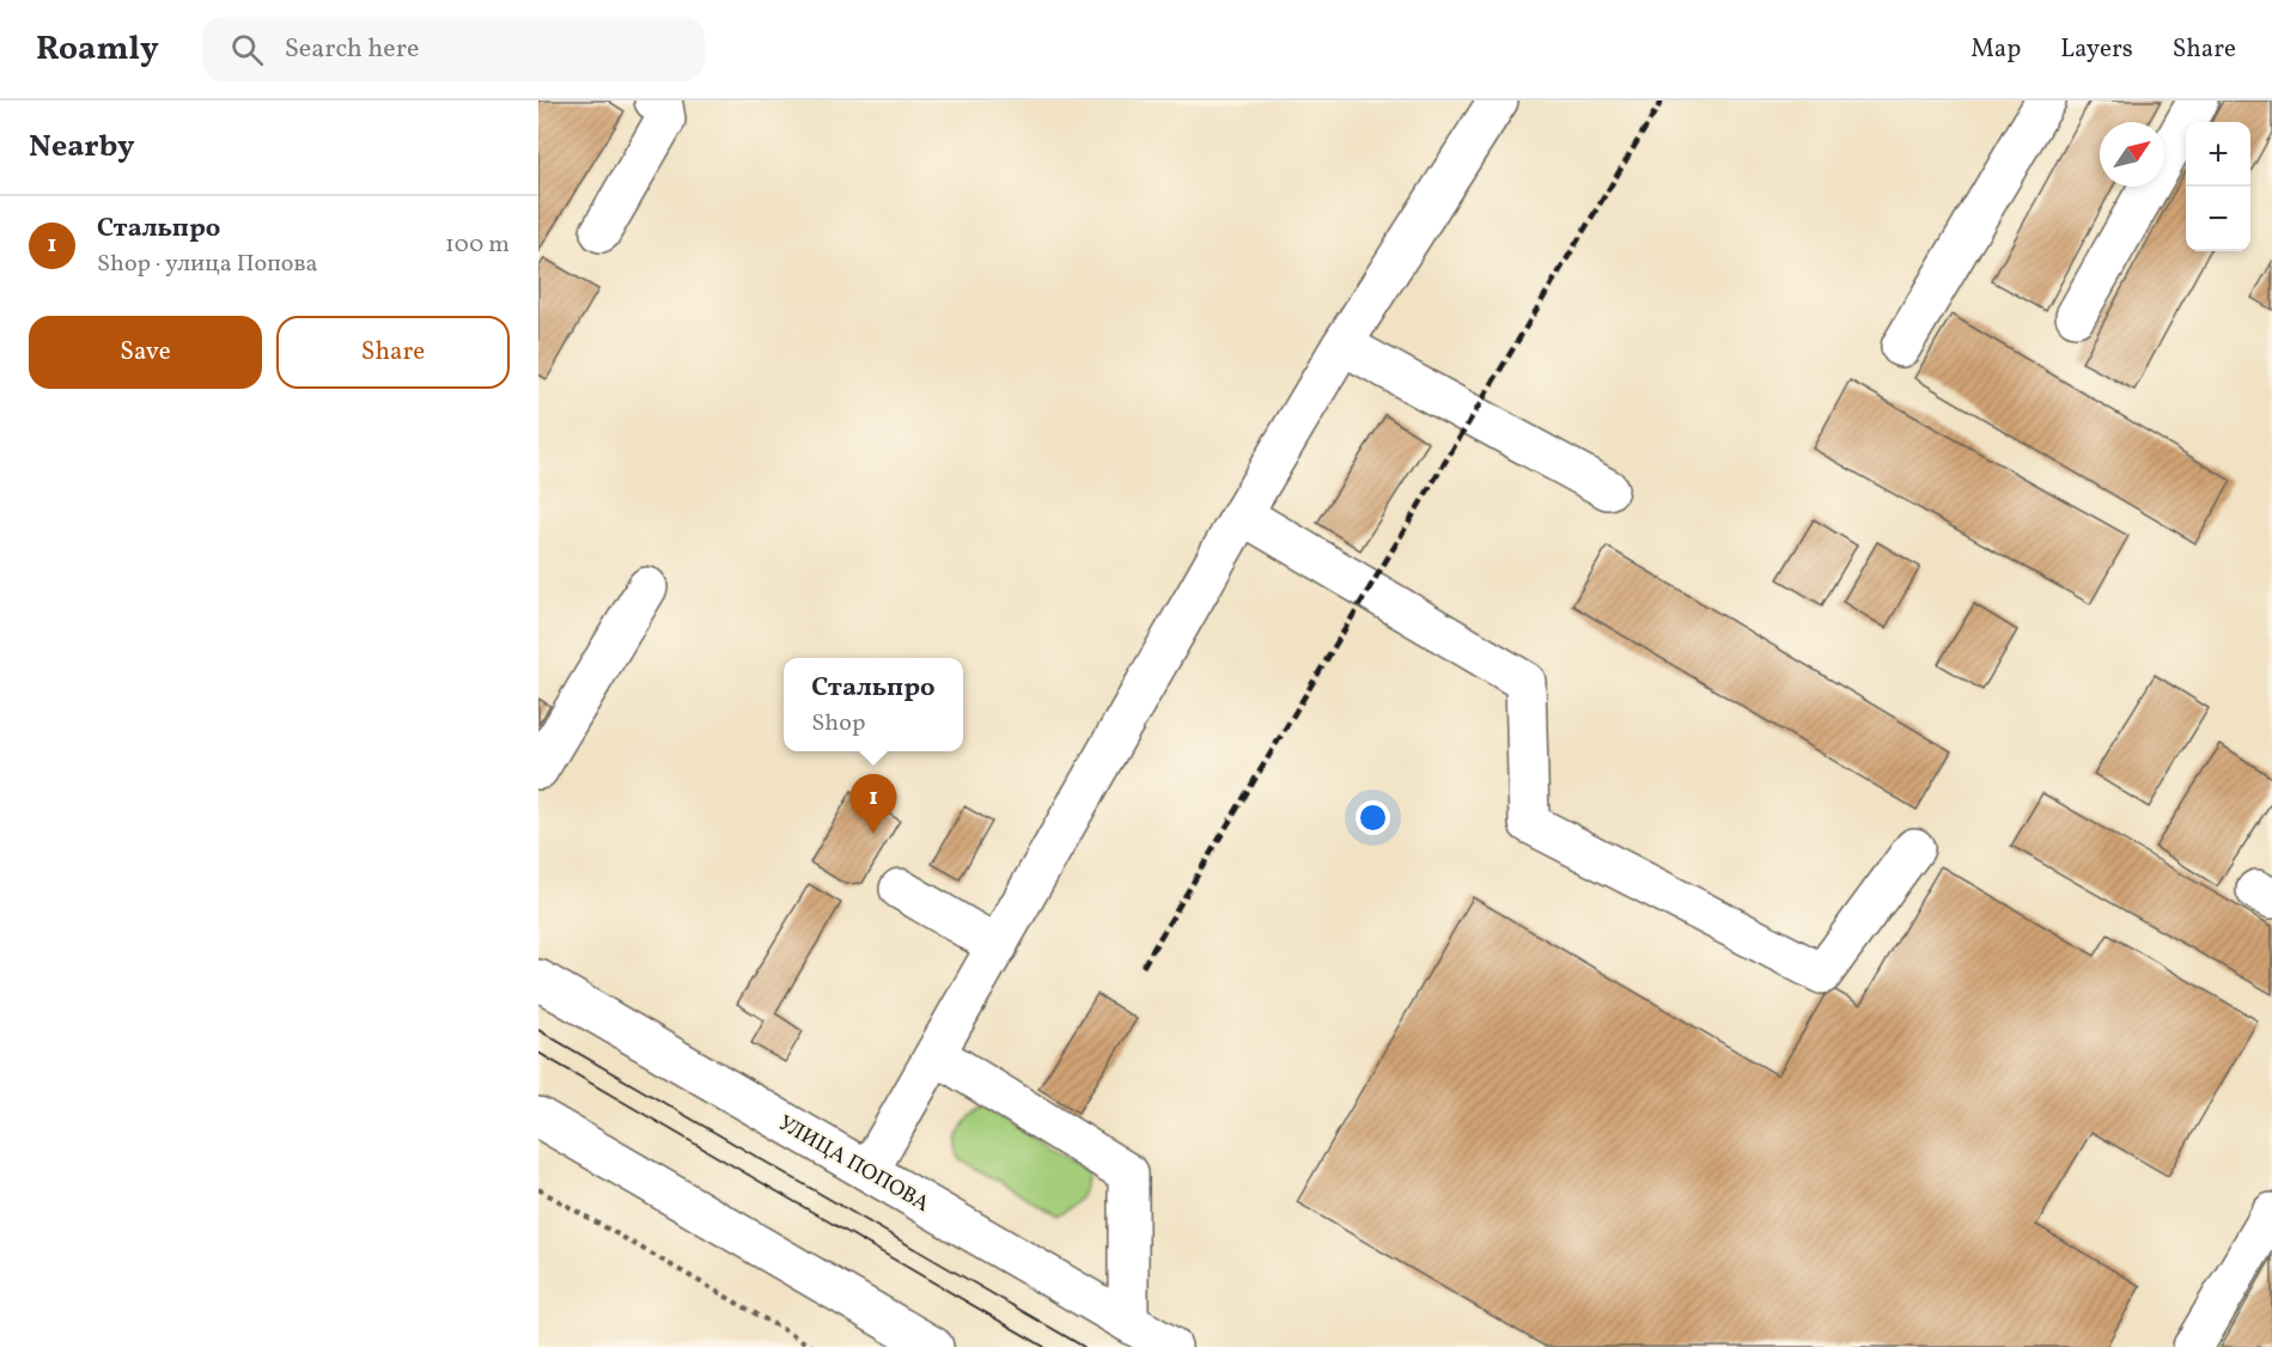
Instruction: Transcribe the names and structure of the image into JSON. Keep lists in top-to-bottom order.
{
  "streets": {
    "main road": ["УЛИЦА ПОПОВА"]
  },
  "north": "top right",
  "page": {
    "header": "Roamly",
    "search": "Search here",
    "nav": ["Map", "Layers", "Share"],
    "heading": "Nearby",
    "map_buttons": ["+", "−"],
    "list": [
      {
        "mark": "1",
        "name": "Стальпро",
        "note": "Shop · улица Попова",
        "value": "100 m"
      }
    ],
    "buttons": ["Save", "Share"],
    "popup": ["Стальпро", "Shop"],
    "pins": "1"
  }
}
